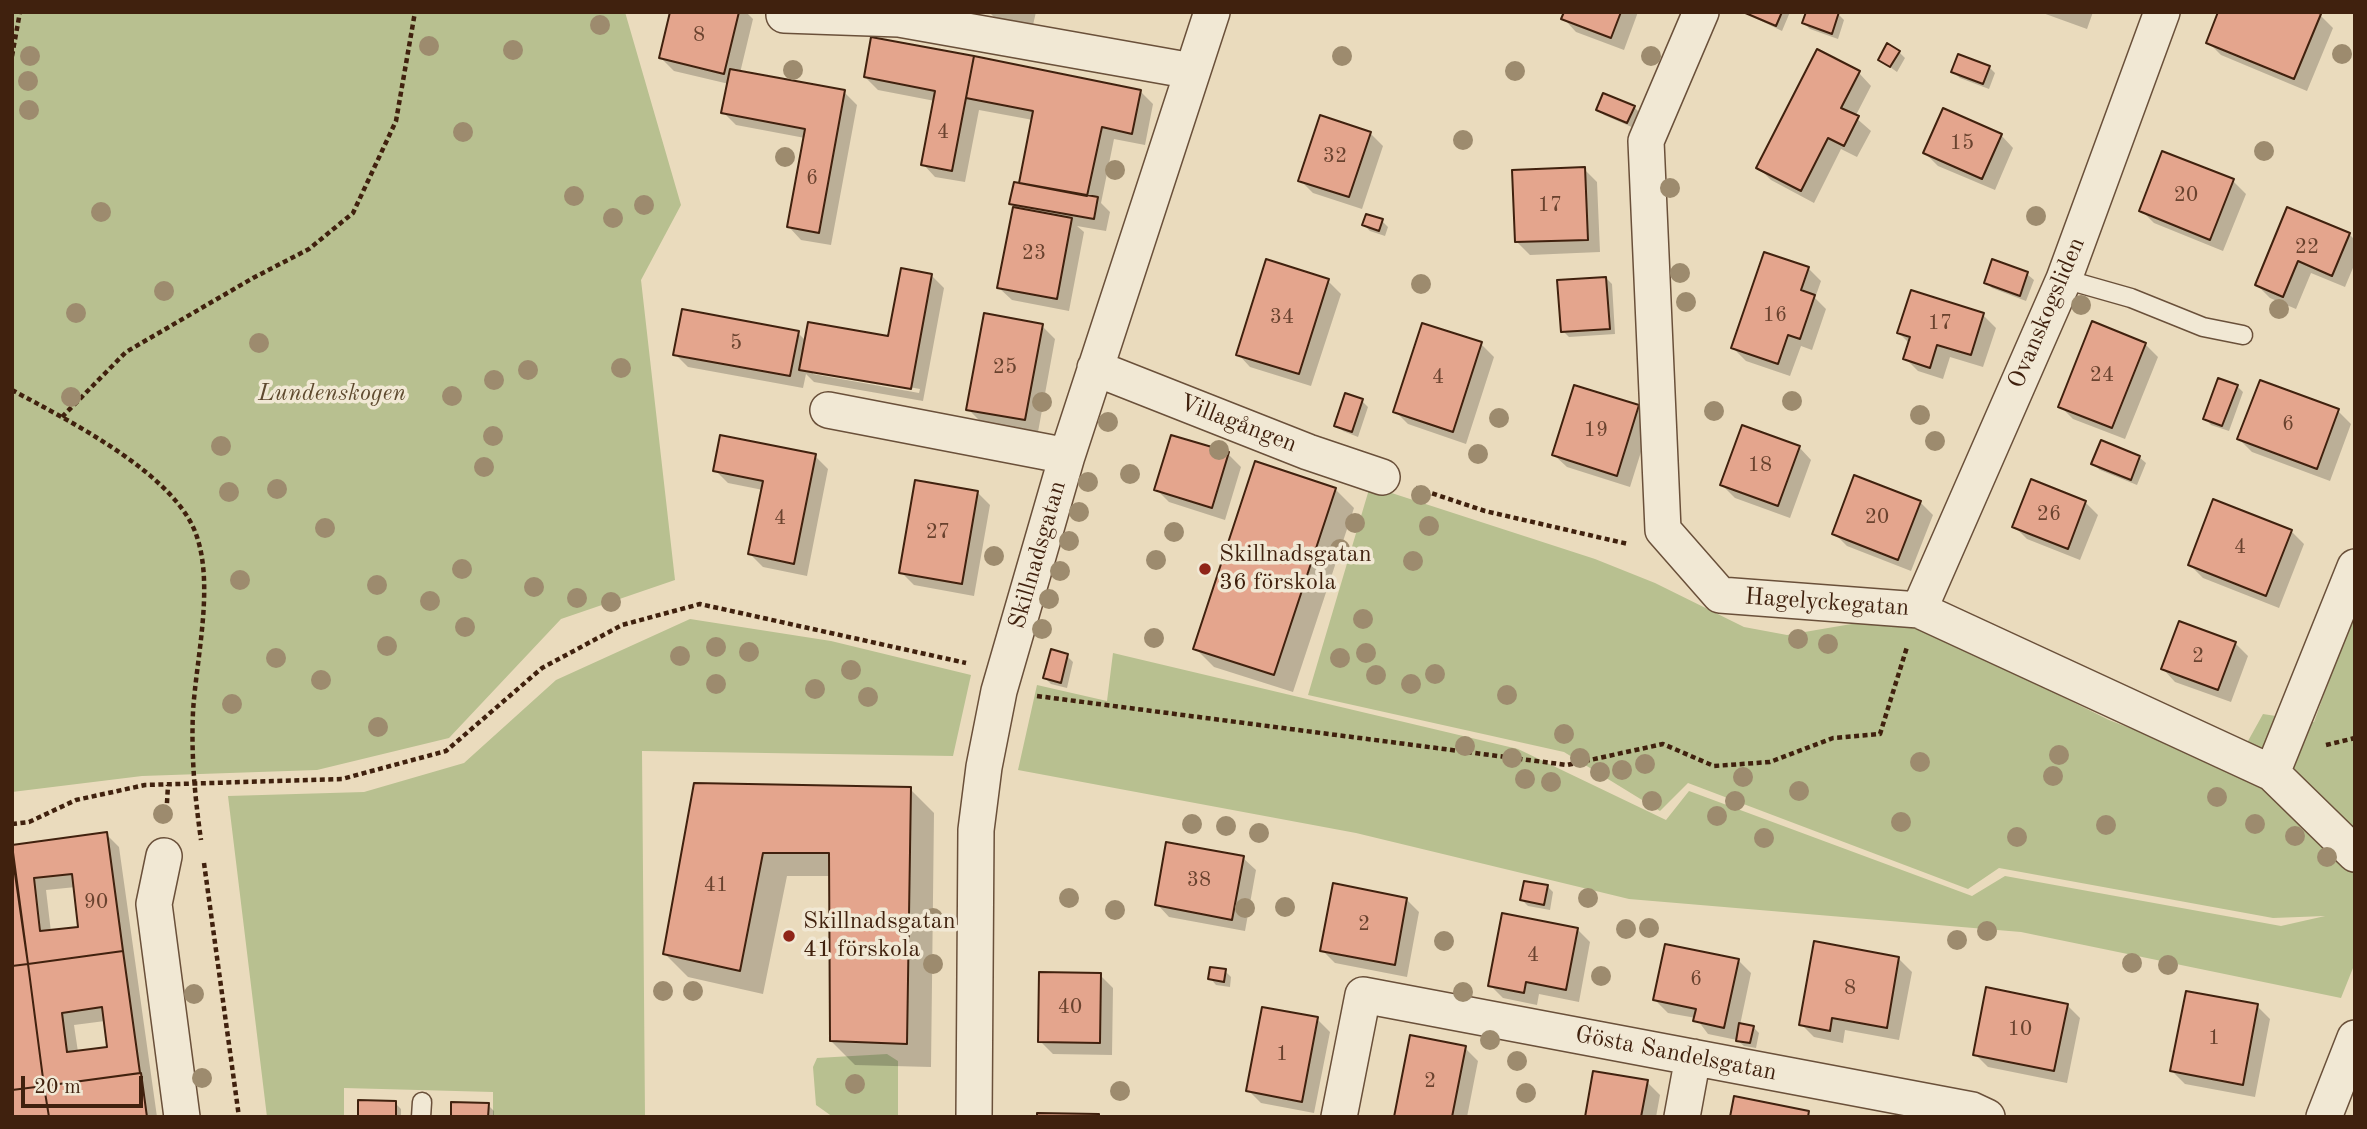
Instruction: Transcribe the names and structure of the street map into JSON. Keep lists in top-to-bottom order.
{
  "streets": {
    "street": [
      "Ovanskogsliden",
      "Villagången",
      "Skillnadsgatan",
      "Hagelyckegatan",
      "Gösta Sandelsgatan"
    ]
  },
  "crossings": [
    ["Ovanskogsliden", "Hagelyckegatan"],
    ["Villagången", "Skillnadsgatan"]
  ],
  "parks": ["Lundenskogen"],
  "places": ["Skillnadsgatan 36 förskola", "Skillnadsgatan 41 förskola"],
  "house_numbers": [
    "8",
    "4",
    "15",
    "32",
    "6",
    "20",
    "17",
    "22",
    "23",
    "16",
    "34",
    "17",
    "5",
    "25",
    "24",
    "4",
    "6",
    "19",
    "18",
    "26",
    "20",
    "4",
    "27",
    "4",
    "2",
    "38",
    "41",
    "90",
    "2",
    "4",
    "6",
    "8",
    "40",
    "10",
    "1",
    "1",
    "2"
  ],
  "scale_bar": "20 m"
}
